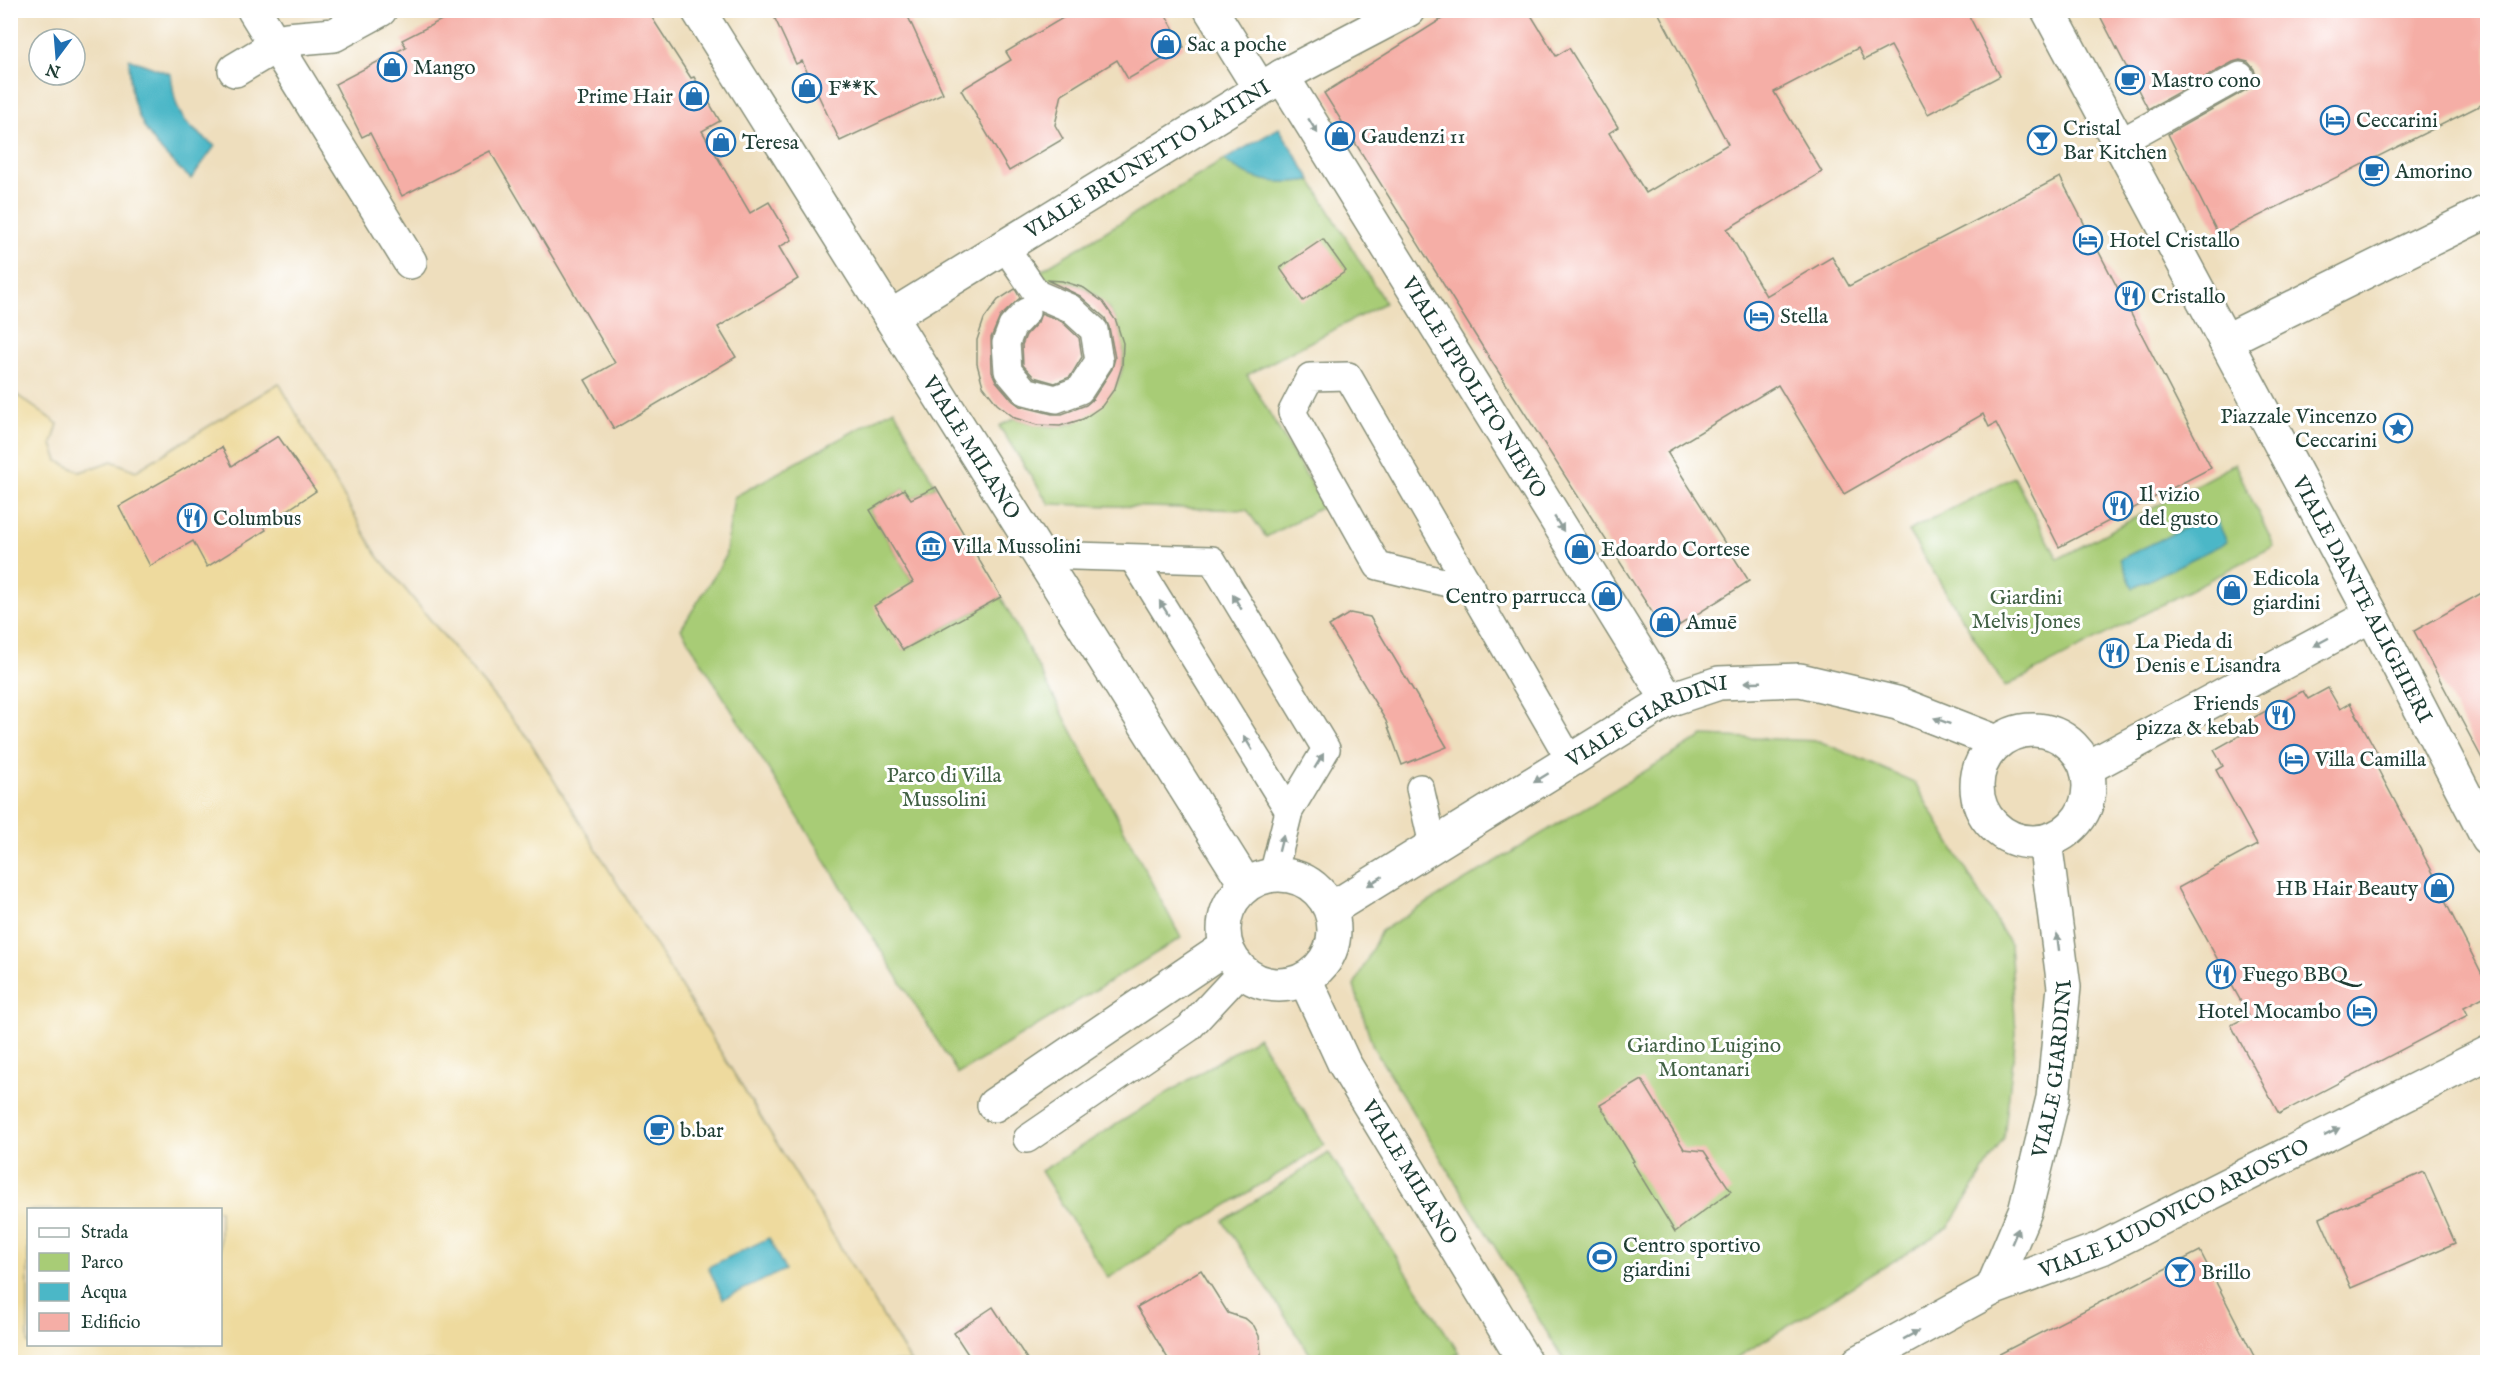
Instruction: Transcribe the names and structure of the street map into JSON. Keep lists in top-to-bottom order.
{
  "streets": {
    "street": [
      "VIALE BRUNETTO LATINI",
      "VIALE IPPOLITO NIEVO",
      "VIALE MILANO",
      "VIALE DANTE ALIGHIERI",
      "VIALE GIARDINI",
      "VIALE LUDOVICO ARIOSTO"
    ]
  },
  "crossings": [
    ["VIALE BRUNETTO LATINI", "VIALE IPPOLITO NIEVO"],
    ["VIALE BRUNETTO LATINI", "VIALE MILANO"],
    ["VIALE IPPOLITO NIEVO", "VIALE GIARDINI"],
    ["VIALE MILANO", "VIALE GIARDINI"],
    ["VIALE GIARDINI", "VIALE LUDOVICO ARIOSTO"]
  ],
  "one_way": ["VIALE IPPOLITO NIEVO", "VIALE LUDOVICO ARIOSTO"],
  "parks": ["Giardini Melvis Jones", "Parco di Villa Mussolini", "Giardino Luigino Montanari"],
  "places": {
    "shop": [
      "Sac a poche",
      "Mango",
      "F**K",
      "Prime Hair",
      "Gaudenzi 11",
      "Teresa",
      "Edoardo Cortese",
      "Edicola giardini",
      "Centro parrucca",
      "Amuē",
      "HB Hair Beauty"
    ],
    "cafe": ["Mastro cono", "Amorino", "b.bar"],
    "hotel": [
      "Ceccarini",
      "Hotel Cristallo",
      "Stella",
      "Villa Camilla",
      "Hotel Mocambo"
    ],
    "bar": ["Cristal Bar Kitchen", "Brillo"],
    "restaurant": [
      "Cristallo",
      "Il vizio del gusto",
      "Columbus",
      "La Pieda di Denis e Lisandra",
      "Friends pizza & kebab",
      "Fuego BBQ"
    ],
    "place": ["Piazzale Vincenzo Ceccarini"],
    "museum": ["Villa Mussolini"],
    "sports": ["Centro sportivo giardini"]
  },
  "legend": [
    "Strada",
    "Parco",
    "Acqua",
    "Edificio"
  ],
  "north": "bottom"
}
